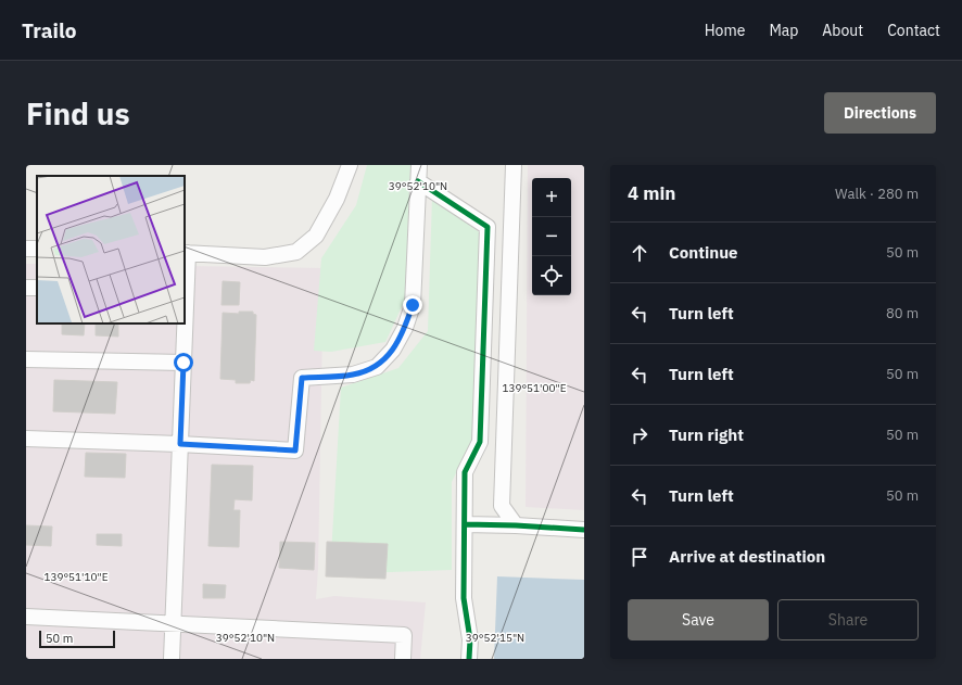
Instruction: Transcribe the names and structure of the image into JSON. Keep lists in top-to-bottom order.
{
  "scale_bar": "50 m",
  "page": {
    "header": "Trailo",
    "nav": [
      "Home",
      "Map",
      "About",
      "Contact"
    ],
    "buttons": [
      "Directions",
      ["Save", "Share"]
    ],
    "title": "Find us",
    "heading": ["4 min", "Walk · 280 m"],
    "map_buttons": ["+", "−"],
    "list": [
      ["Continue", "50 m"],
      ["Turn left", "80 m"],
      ["Turn left", "50 m"],
      ["Turn right", "50 m"],
      ["Turn left", "50 m"],
      "Arrive at destination"
    ],
    "scale": "50 m"
  },
  "coordinates": [
    "39°52'10\"N",
    "139°51'00\"E",
    "139°51'10\"E",
    "39°52'15\"N"
  ]
}
